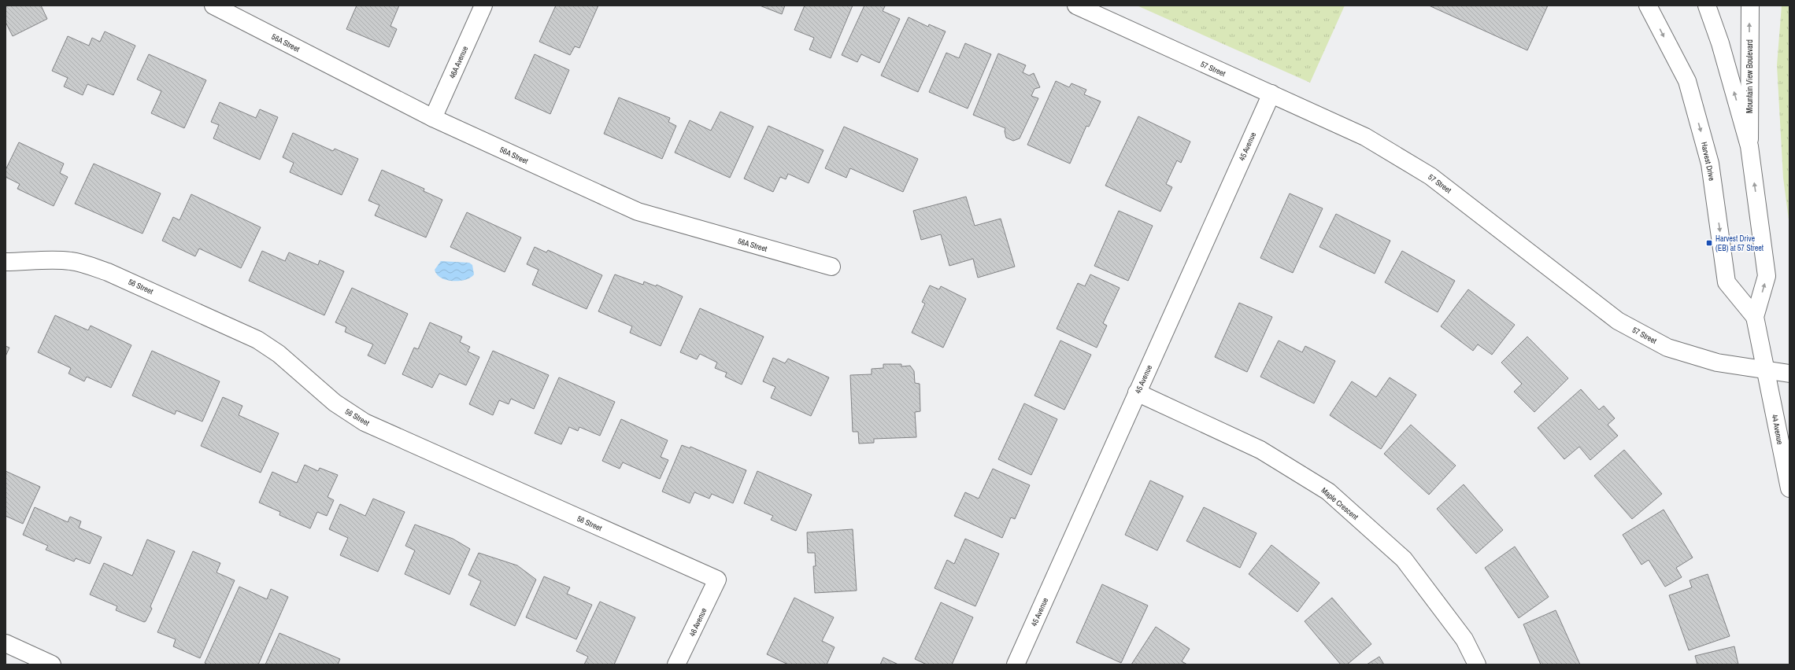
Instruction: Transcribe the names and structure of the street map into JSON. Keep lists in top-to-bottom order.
{
  "streets": {
    "street": [
      "56A Street",
      "46A Avenue",
      "57 Street",
      "Mountain View Boulevard",
      "45 Avenue",
      "Harvest Drive",
      "56 Street",
      "44 Avenue",
      "Maple Crescent",
      "46 Avenue"
    ]
  },
  "crossings": [
    ["56A Street", "46A Avenue"],
    ["57 Street", "45 Avenue"],
    ["57 Street", "Harvest Drive"],
    ["57 Street", "44 Avenue"],
    ["Mountain View Boulevard", "Harvest Drive"],
    ["45 Avenue", "Maple Crescent"],
    ["Harvest Drive", "44 Avenue"],
    ["56 Street", "46 Avenue"]
  ],
  "one_way": ["Mountain View Boulevard"],
  "places": {
    "transit": ["Harvest Drive (EB) at 57 Street"]
  }
}
